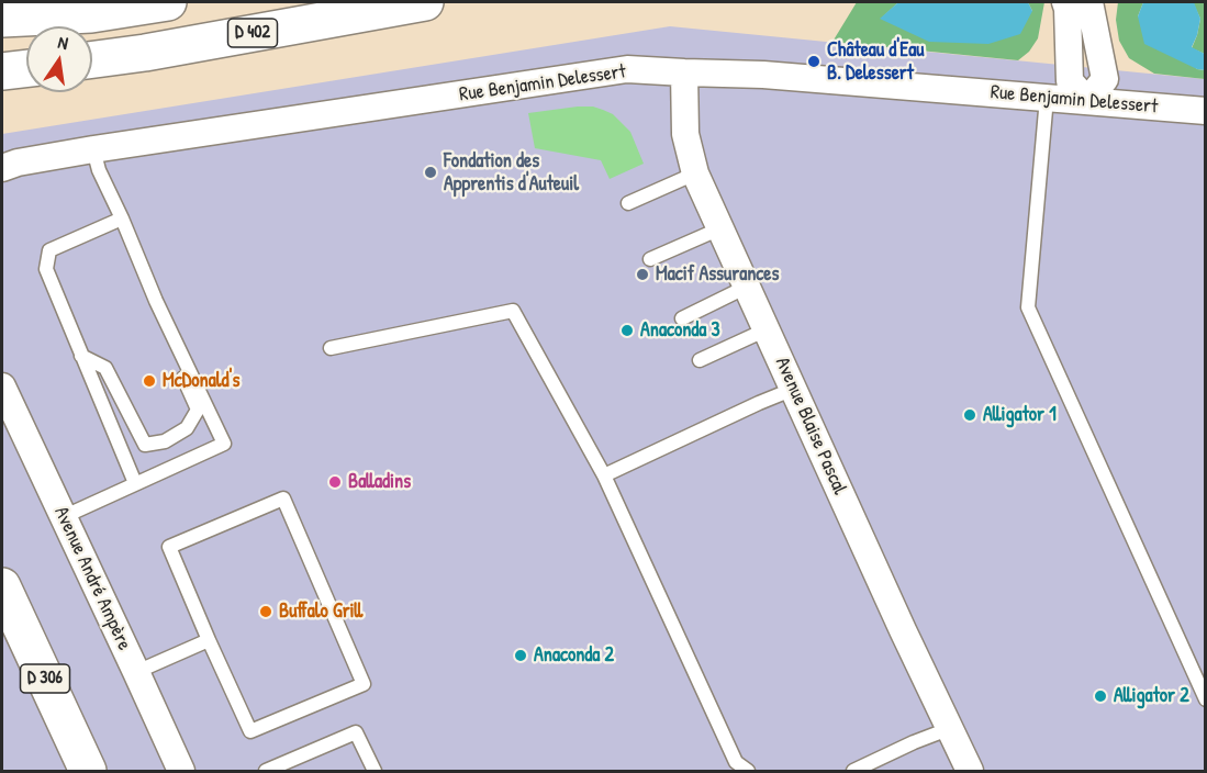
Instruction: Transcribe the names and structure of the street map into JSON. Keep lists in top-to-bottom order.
{
  "streets": {
    "main road": ["D 402", "D 306"],
    "street": ["Rue Benjamin Delessert", "Avenue Blaise Pascal", "Avenue André Ampère"]
  },
  "crossings": [
    ["Rue Benjamin Delessert", "Avenue Blaise Pascal"]
  ],
  "places": [
    "Château d'Eau B. Delessert",
    "Fondation des Apprentis d'Auteuil",
    "Macif Assurances",
    "Anaconda 3",
    "McDonald's",
    "Alligator 1",
    "Balladins",
    "Buffalo Grill",
    "Anaconda 2",
    "Alligator 2"
  ],
  "north": "top"
}
